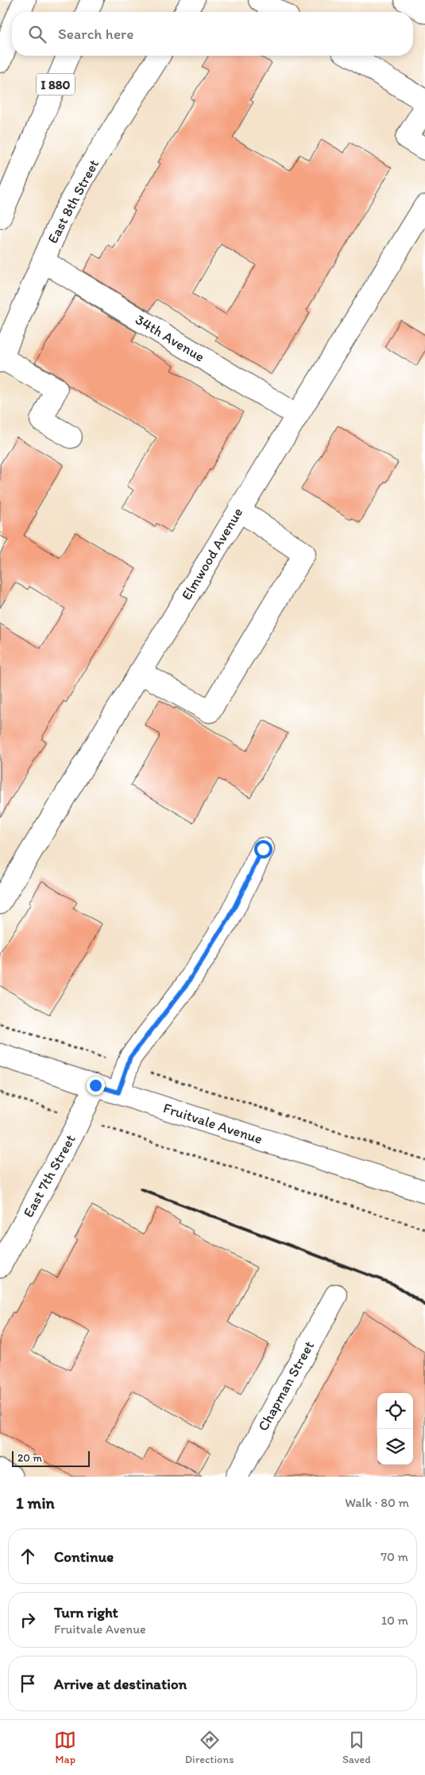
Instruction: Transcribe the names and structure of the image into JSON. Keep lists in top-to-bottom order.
{
  "streets": {
    "main road": [
      "I 880",
      "East 8th Street",
      "34th Avenue",
      "Elmwood Avenue",
      "Fruitvale Avenue",
      "East 7th Street",
      "Chapman Street"
    ]
  },
  "crossings": [
    ["East 8th Street", "34th Avenue"],
    ["34th Avenue", "Elmwood Avenue"],
    ["Fruitvale Avenue", "East 7th Street"]
  ],
  "scale_bar": "20 m",
  "page": {
    "search": "Search here",
    "scale": "20 m",
    "heading": ["1 min", "Walk · 80 m"],
    "list": [
      ["Continue", "70 m"],
      ["Turn right", "Fruitvale Avenue", "10 m"],
      "Arrive at destination"
    ],
    "nav": ["Map", "Directions", "Saved"]
  }
}
